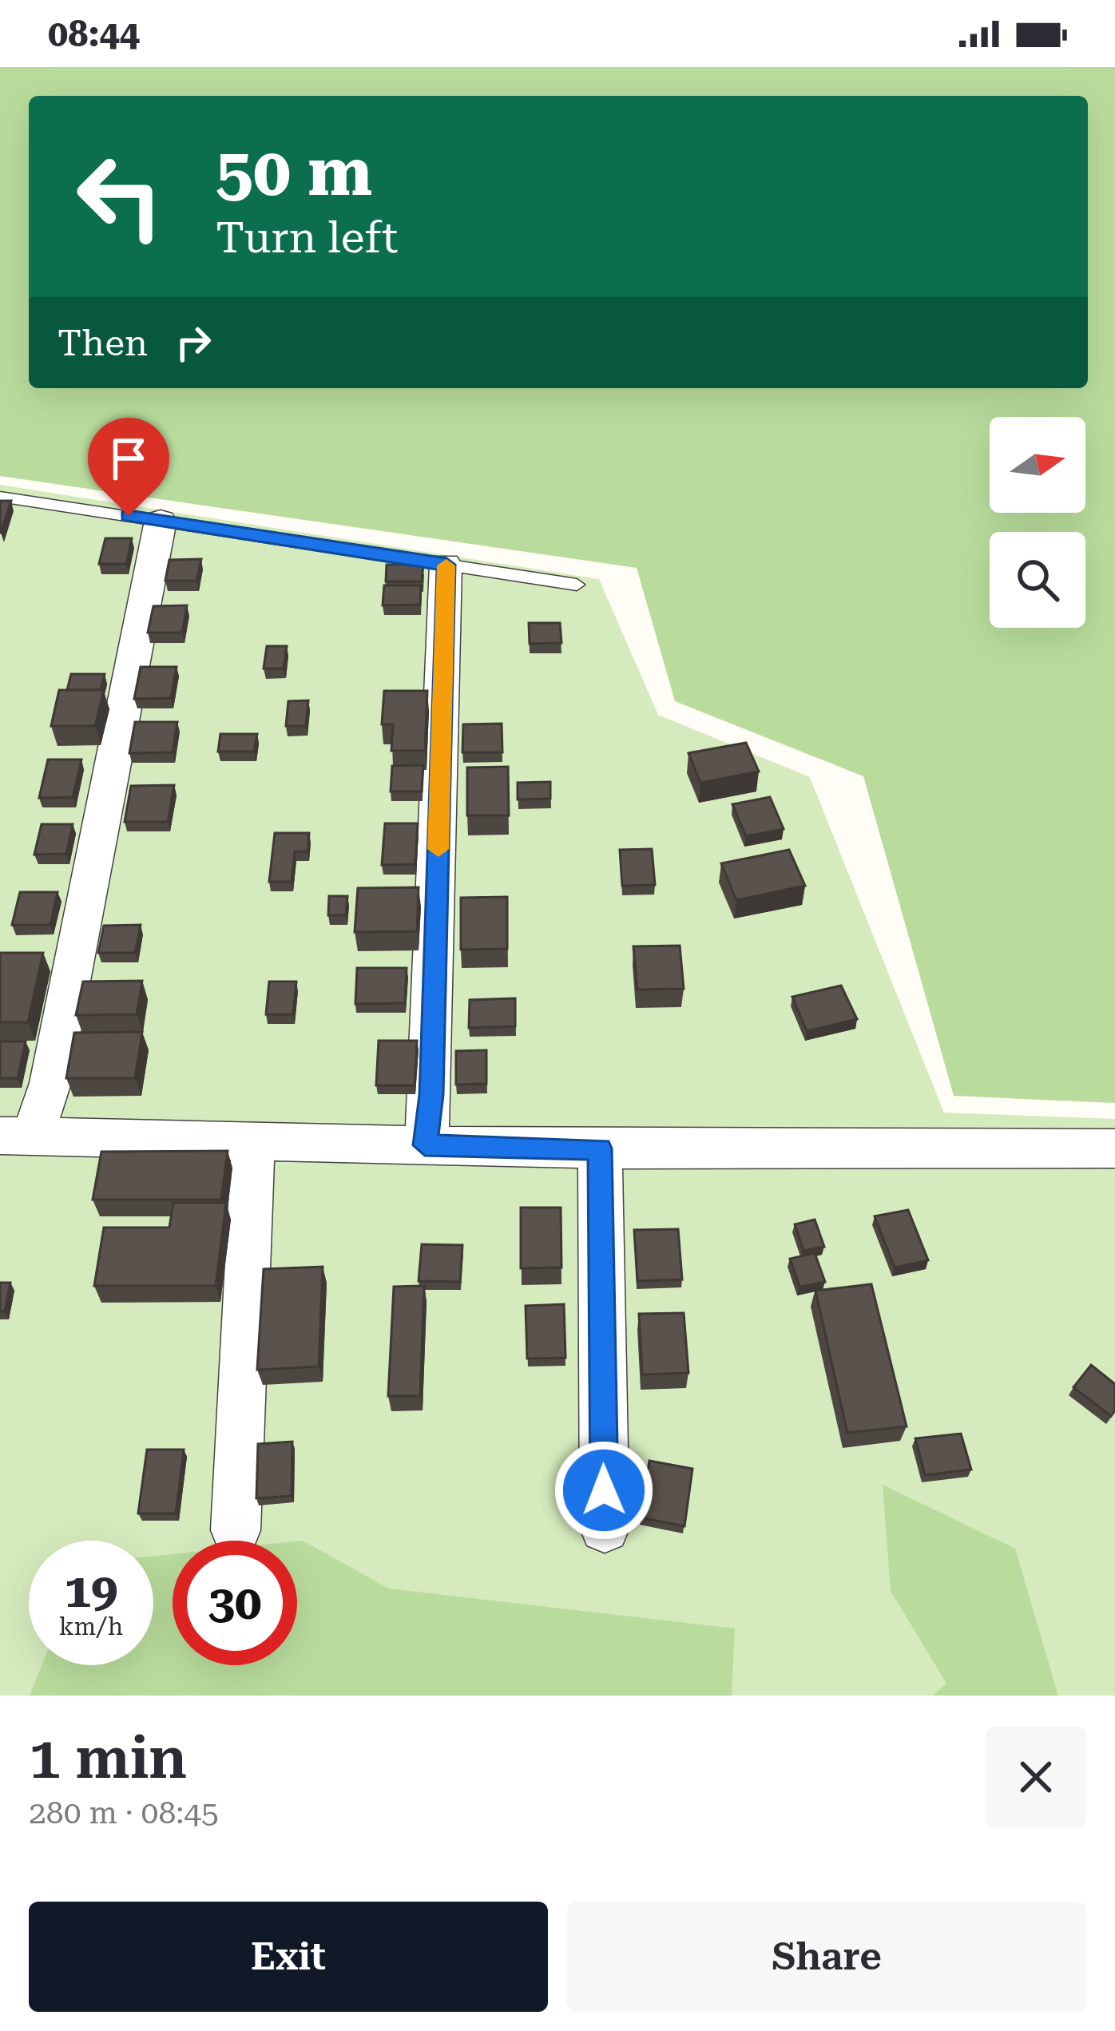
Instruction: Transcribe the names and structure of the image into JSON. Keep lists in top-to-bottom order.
{
  "north": "right",
  "page": {
    "status": "08:44",
    "turn": ["50 m", "Turn left"],
    "then": "Then",
    "speed": "19 km/h",
    "limit": "30",
    "heading": ["1 min", "280 m · 08:45"],
    "buttons": ["Exit", "Share"]
  }
}
